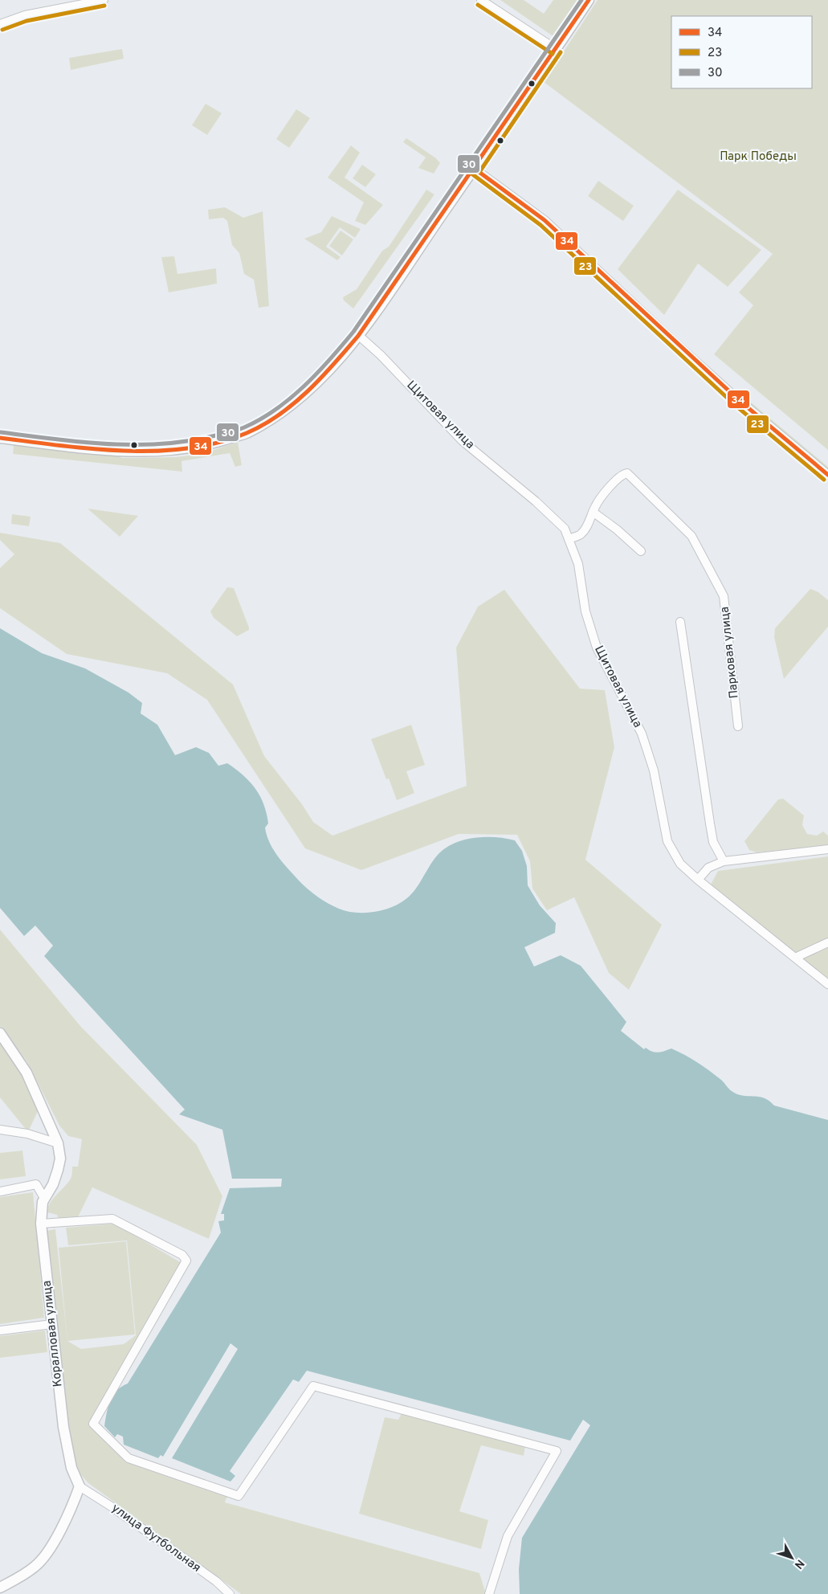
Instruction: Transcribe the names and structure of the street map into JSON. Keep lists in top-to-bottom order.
{
  "streets": {
    "main road": ["Коралловая улица"],
    "street": ["Щитовая улица", "Парковая улица", "улица Футбольная"]
  },
  "crossings": [
    ["Щитовая улица", "Парковая улица"],
    ["Коралловая улица", "улица Футбольная"]
  ],
  "parks": ["Парк Победы"],
  "lines": ["transit line 34", "transit line 30", "transit line 23"],
  "legend": ["34", "23", "30"],
  "north": "bottom right"
}
